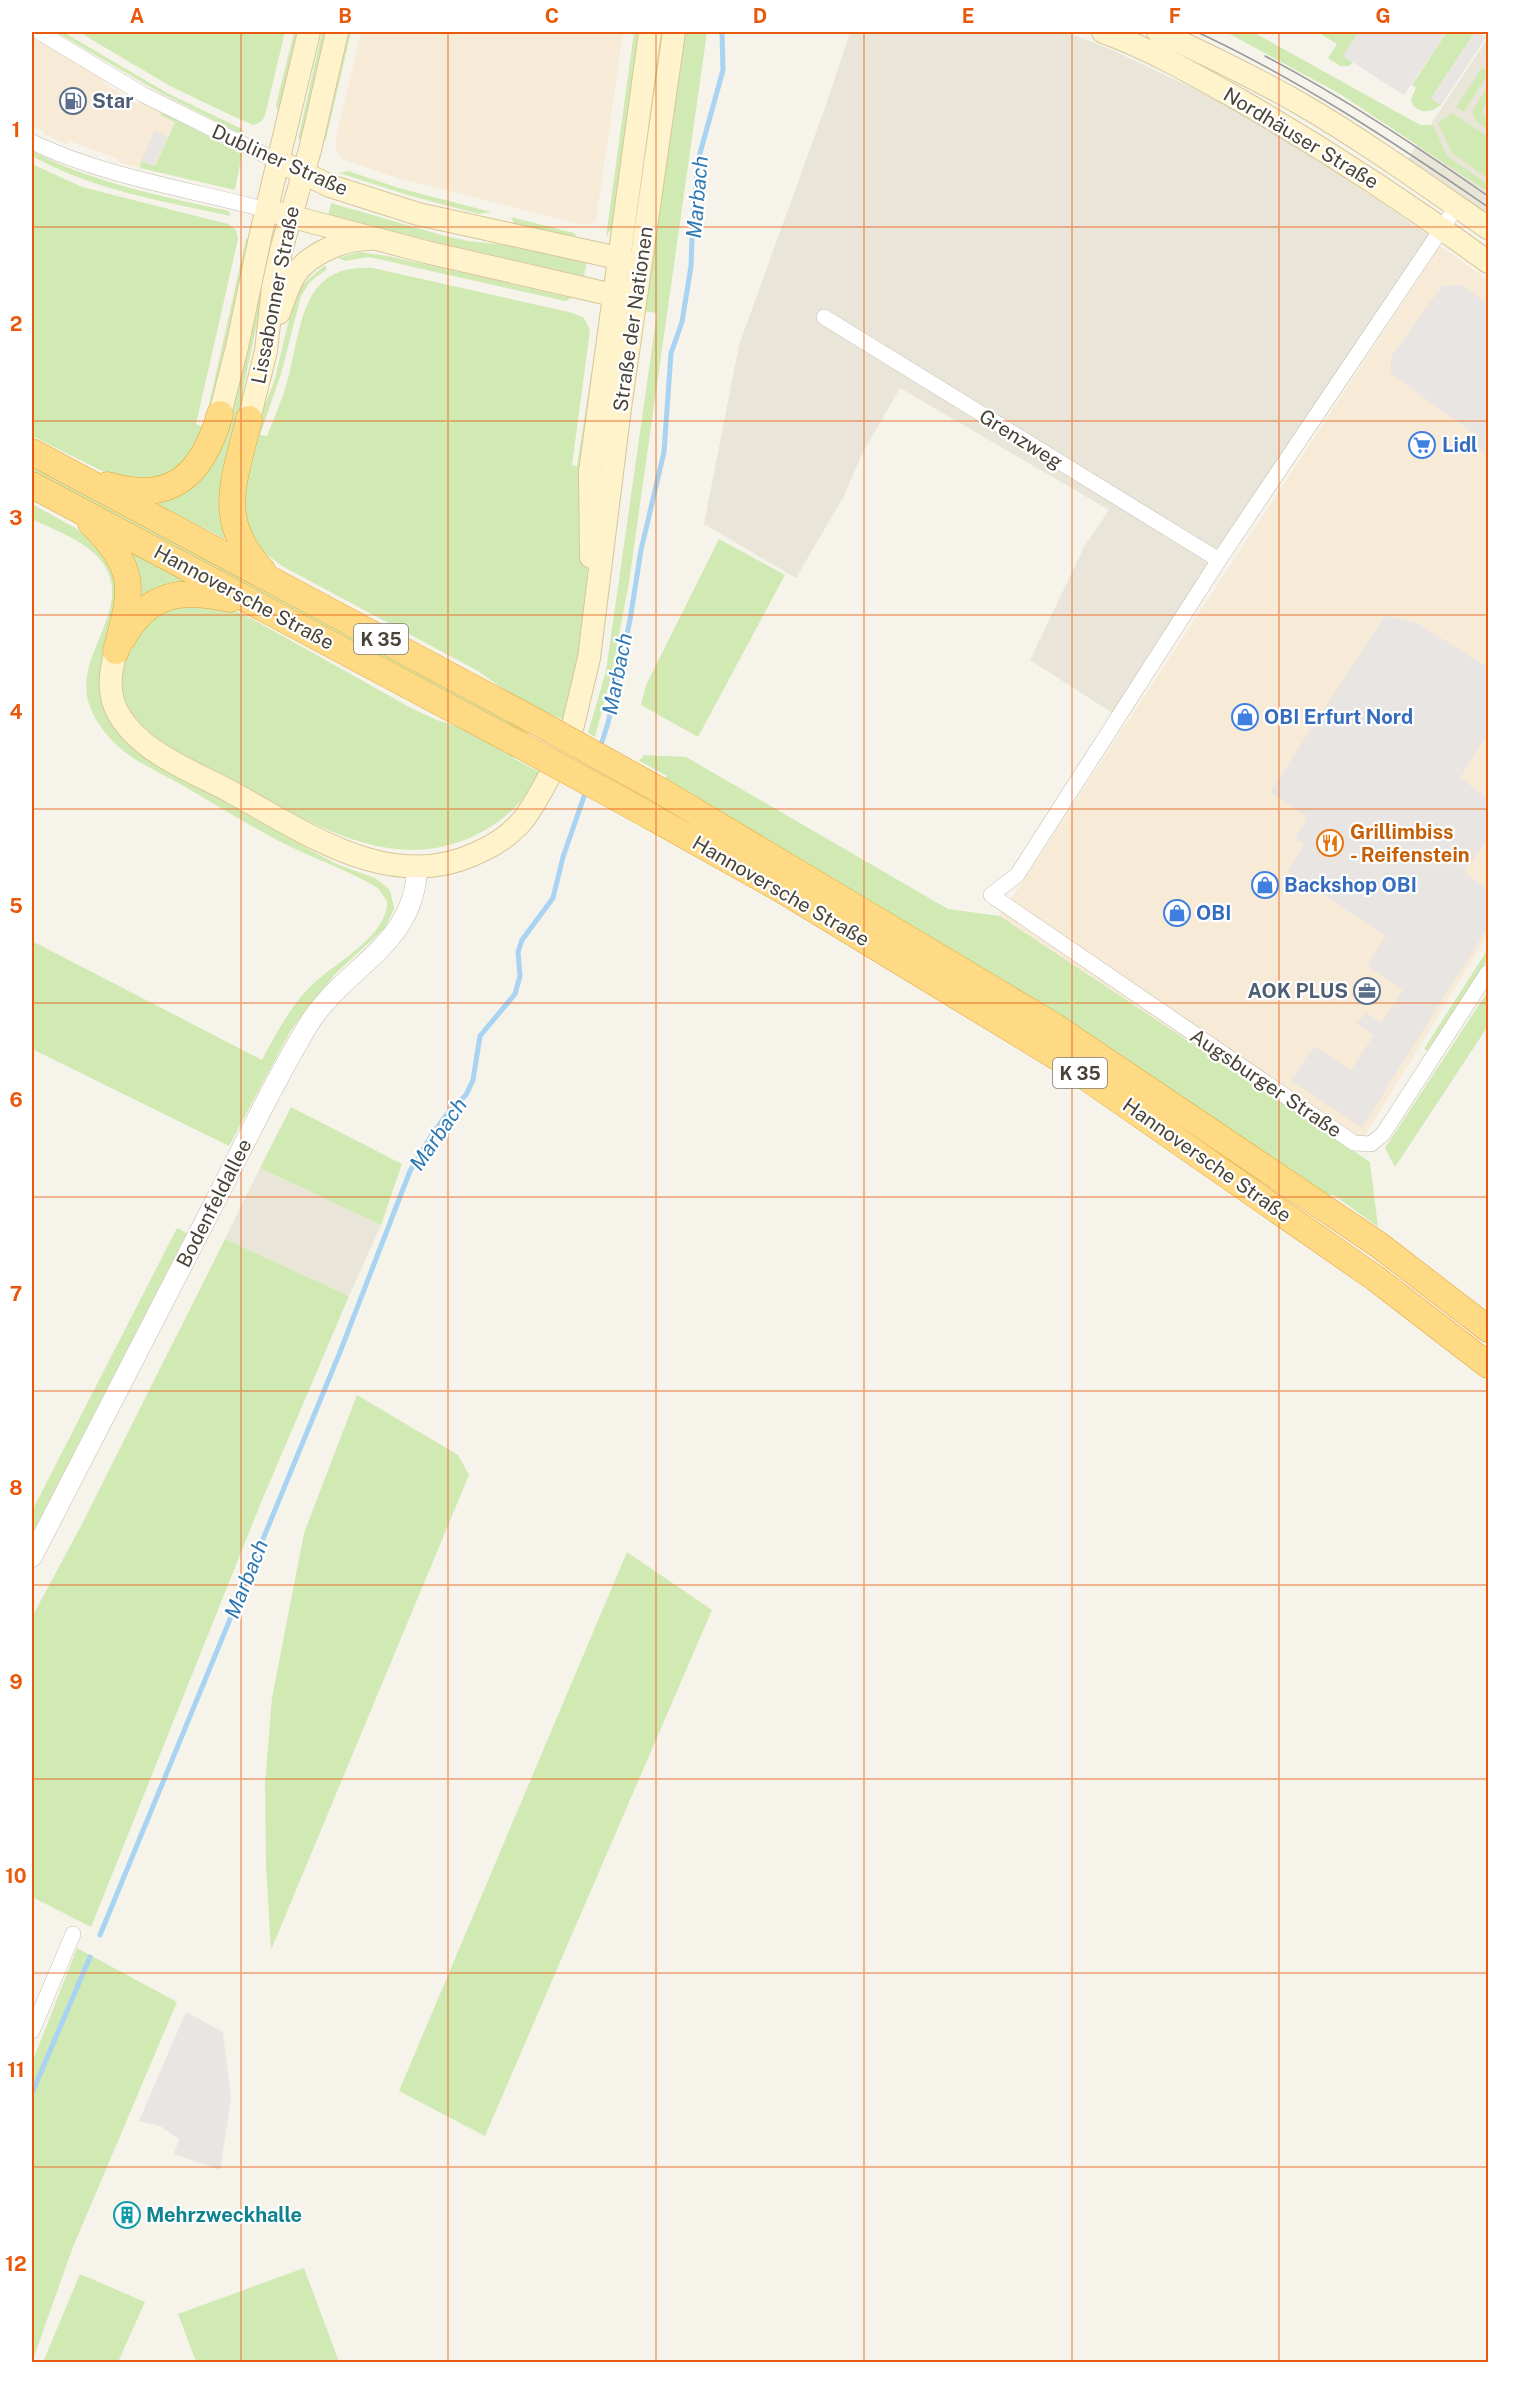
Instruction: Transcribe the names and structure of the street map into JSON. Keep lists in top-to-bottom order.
{
  "streets": {
    "highway": ["Hannoversche Straße", "K 35"],
    "main road": [
      "Nordhäuser Straße",
      "Dubliner Straße",
      "Lissabonner Straße",
      "Straße der Nationen"
    ],
    "street": ["Grenzweg", "Augsburger Straße", "Bodenfeldallee"]
  },
  "crossings": [
    ["Dubliner Straße", "Lissabonner Straße"],
    ["Dubliner Straße", "Straße der Nationen"],
    ["Grenzweg", "Augsburger Straße"]
  ],
  "water": ["Marbach"],
  "places": {
    "fuel station": ["Star"],
    "supermarket": ["Lidl"],
    "shop": ["OBI Erfurt Nord", "Backshop OBI", "OBI"],
    "restaurant": ["Grillimbiss - Reifenstein"],
    "office": ["AOK PLUS"],
    "building": ["Mehrzweckhalle"]
  },
  "grid": {
    "columns": [
      "A",
      "B",
      "C",
      "D",
      "E",
      "F",
      "G"
    ],
    "rows": [
      "1",
      "2",
      "3",
      "4",
      "5",
      "6",
      "7",
      "8",
      "9",
      "10",
      "11",
      "12"
    ]
  }
}
